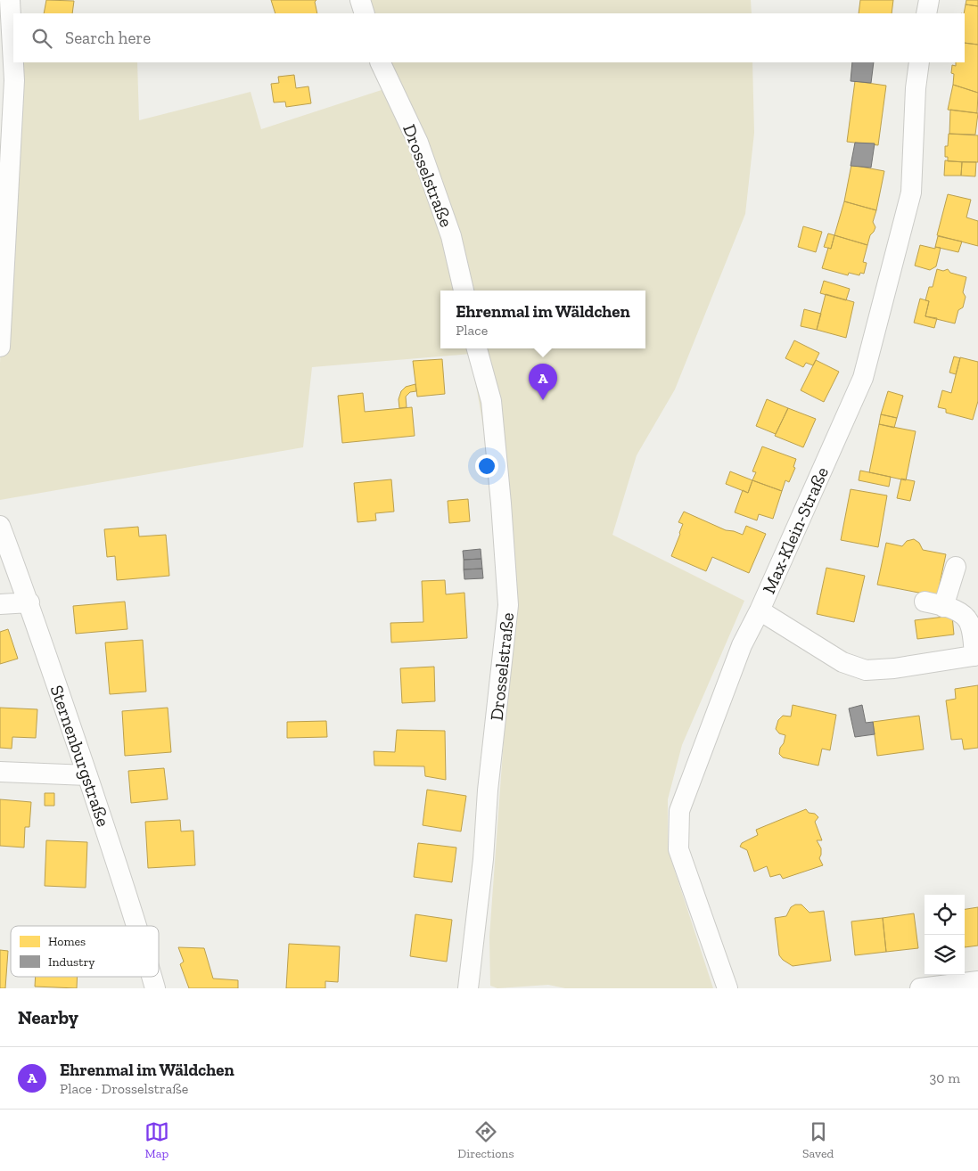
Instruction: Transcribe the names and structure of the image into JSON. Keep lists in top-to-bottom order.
{
  "streets": {
    "street": ["Drosselstraße", "Max-Klein-Straße", "Sternenburgstraße"]
  },
  "legend": ["Homes", "Industry"],
  "page": {
    "search": "Search here",
    "popup": ["Ehrenmal im Wäldchen", "Place"],
    "pins": "A",
    "heading": "Nearby",
    "list": [
      {
        "mark": "A",
        "name": "Ehrenmal im Wäldchen",
        "note": "Place · Drosselstraße",
        "value": "30 m"
      }
    ],
    "nav": ["Map", "Directions", "Saved"]
  }
}
